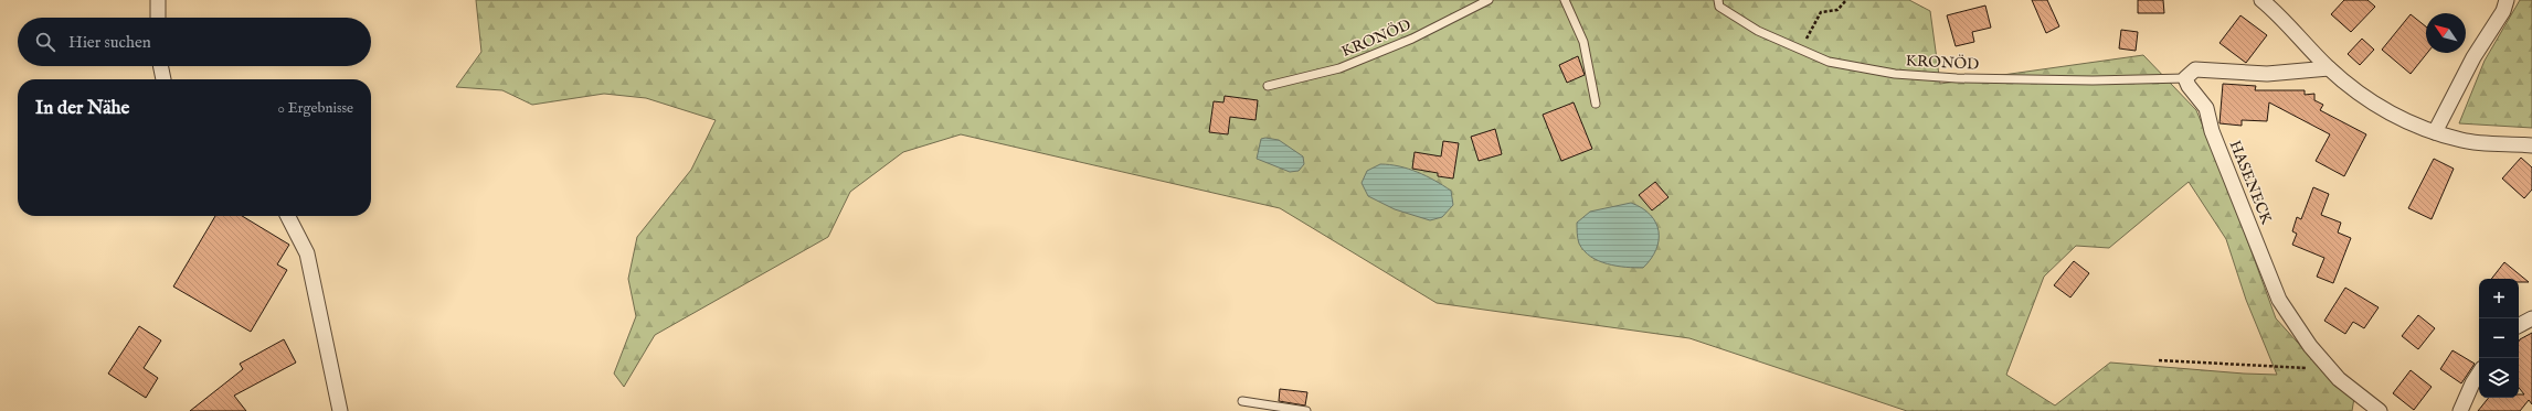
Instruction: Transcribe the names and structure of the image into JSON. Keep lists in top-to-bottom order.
{
  "streets": {
    "street": ["HASENECK"],
    "lane": ["KRONÖD"]
  },
  "crossings": [
    ["KRONÖD", "HASENECK"]
  ],
  "north": "top left",
  "page": {
    "search": "Hier suchen",
    "heading": ["In der Nähe", "0 Ergebnisse"],
    "map_buttons": ["+", "−"]
  }
}
